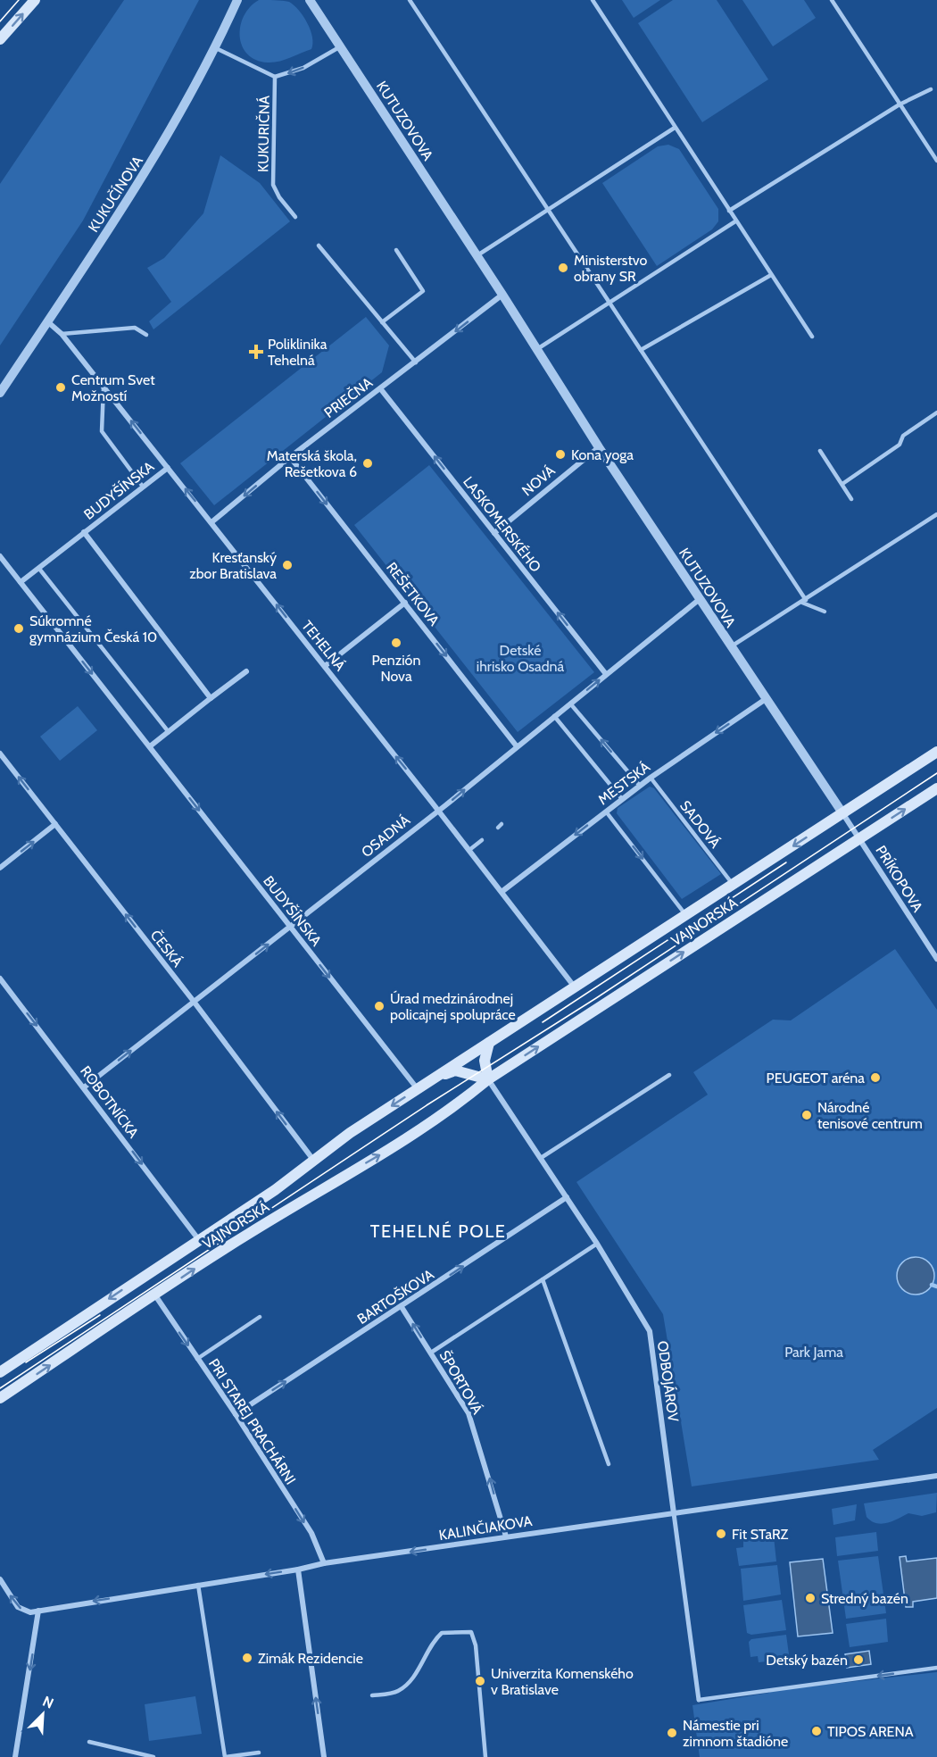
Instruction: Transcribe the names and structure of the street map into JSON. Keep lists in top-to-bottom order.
{
  "streets": {
    "main road": ["VAJNORSKÁ"],
    "street": [
      "KUTUZOVOVA",
      "KUKUČÍNOVA",
      "PRIEČNA",
      "NOVÁ",
      "BUDYŠÍNSKA",
      "LASKOMERSKÉHO",
      "REŠETKOVA",
      "TEHELNÁ",
      "MESTSKÁ",
      "OSADNÁ",
      "PRÍKOPOVA",
      "ČESKÁ",
      "ROBOTNÍCKA",
      "BARTOŠKOVA",
      "ODBOJÁROV",
      "ŠPORTOVÁ",
      "PRI STAREJ PRACHÁRNI",
      "KALINČIAKOVA"
    ],
    "lane": ["KUKURIČNÁ", "SADOVÁ"]
  },
  "crossings": [
    ["KUTUZOVOVA", "PRIEČNA"],
    ["KUTUZOVOVA", "NOVÁ"],
    ["KUTUZOVOVA", "MESTSKÁ"],
    ["KUTUZOVOVA", "OSADNÁ"],
    ["KUTUZOVOVA", "PRÍKOPOVA"],
    ["KUTUZOVOVA", "VAJNORSKÁ"],
    ["KUKUČÍNOVA", "TEHELNÁ"],
    ["PRIEČNA", "LASKOMERSKÉHO"],
    ["PRIEČNA", "REŠETKOVA"],
    ["PRIEČNA", "TEHELNÁ"],
    ["NOVÁ", "LASKOMERSKÉHO"],
    ["BUDYŠÍNSKA", "TEHELNÁ"],
    ["BUDYŠÍNSKA", "OSADNÁ"],
    ["BUDYŠÍNSKA", "VAJNORSKÁ"],
    ["LASKOMERSKÉHO", "OSADNÁ"],
    ["REŠETKOVA", "OSADNÁ"],
    ["TEHELNÁ", "MESTSKÁ"],
    ["TEHELNÁ", "OSADNÁ"],
    ["TEHELNÁ", "VAJNORSKÁ"],
    ["MESTSKÁ", "SADOVÁ"],
    ["SADOVÁ", "VAJNORSKÁ"],
    ["OSADNÁ", "ČESKÁ"],
    ["OSADNÁ", "ROBOTNÍCKA"],
    ["PRÍKOPOVA", "VAJNORSKÁ"],
    ["VAJNORSKÁ", "ČESKÁ"],
    ["VAJNORSKÁ", "ROBOTNÍCKA"],
    ["VAJNORSKÁ", "ODBOJÁROV"],
    ["VAJNORSKÁ", "PRI STAREJ PRACHÁRNI"],
    ["BARTOŠKOVA", "ODBOJÁROV"],
    ["BARTOŠKOVA", "ŠPORTOVÁ"],
    ["BARTOŠKOVA", "PRI STAREJ PRACHÁRNI"],
    ["ODBOJÁROV", "KALINČIAKOVA"],
    ["ŠPORTOVÁ", "KALINČIAKOVA"],
    ["PRI STAREJ PRACHÁRNI", "KALINČIAKOVA"]
  ],
  "one_way": [
    "PRIEČNA",
    "BUDYŠÍNSKA",
    "LASKOMERSKÉHO",
    "REŠETKOVA",
    "TEHELNÁ",
    "MESTSKÁ",
    "OSADNÁ",
    "ČESKÁ",
    "ROBOTNÍCKA",
    "BARTOŠKOVA",
    "ŠPORTOVÁ",
    "PRI STAREJ PRACHÁRNI",
    "KALINČIAKOVA"
  ],
  "districts": ["TEHELNÉ POLE"],
  "parks": ["Detské ihrisko Osadná", "Park Jama"],
  "places": {
    "other": [
      "Ministerstvo obrany SR",
      "Centrum Svet Možností",
      "Kona yoga",
      "Materská škola, Rešetkova 6",
      "Kresťanský zbor Bratislava",
      "Súkromné gymnázium Česká 10",
      "Penzión Nova",
      "Úrad medzinárodnej policajnej spolupráce",
      "PEUGEOT aréna",
      "Národné tenisové centrum",
      "Fit STaRZ",
      "Stredný bazén",
      "Zimák Rezidencie",
      "Detský bazén",
      "Univerzita Komenského v Bratislave",
      "TIPOS ARENA",
      "Námestie pri zimnom štadióne"
    ],
    "health": ["Poliklinika Tehelná"]
  },
  "north": "top right"
}
